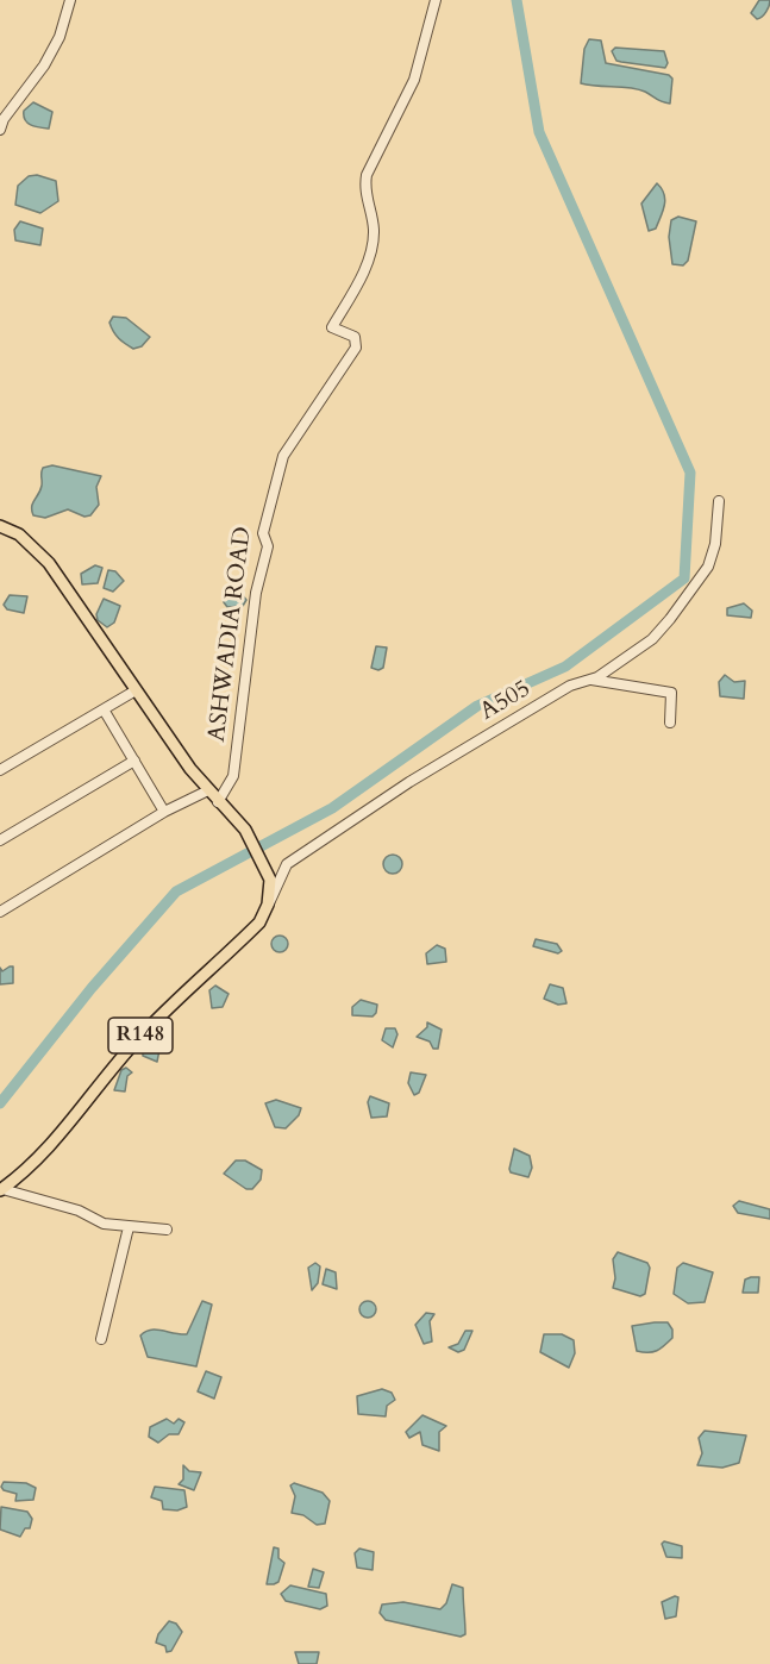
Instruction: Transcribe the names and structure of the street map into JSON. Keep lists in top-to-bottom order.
{
  "streets": {
    "main road": ["R148"],
    "street": ["ASHWADIA ROAD", "A505"]
  },
  "crossings": [
    ["ASHWADIA ROAD", "R148"],
    ["A505", "R148"]
  ]
}
